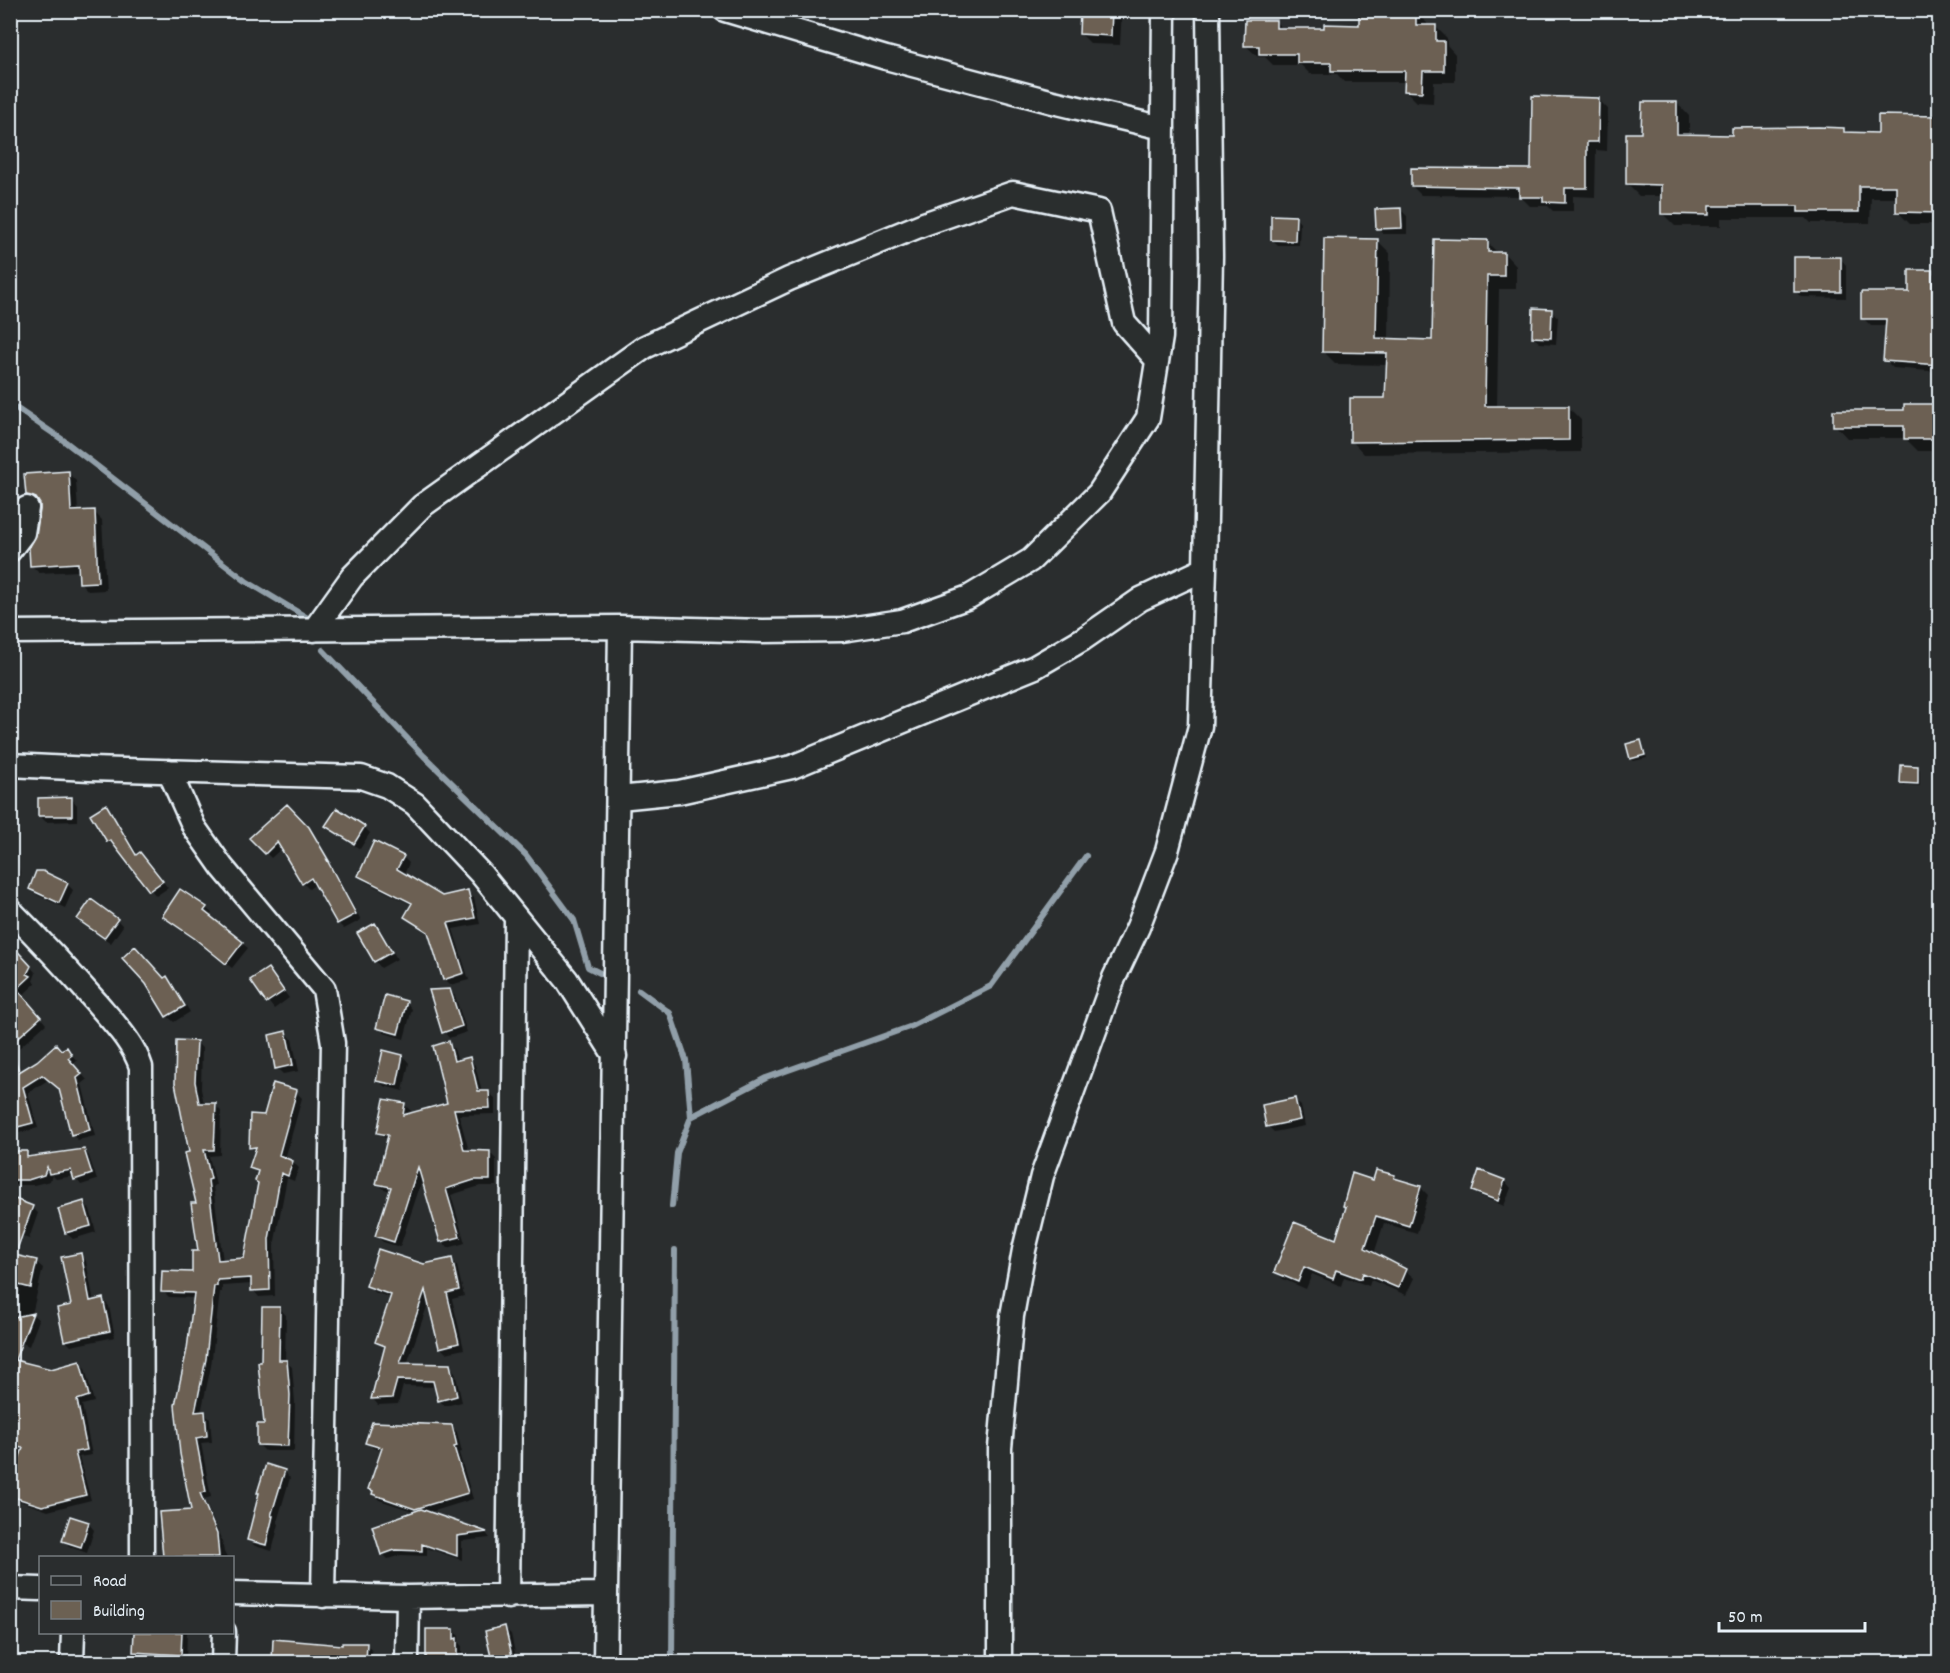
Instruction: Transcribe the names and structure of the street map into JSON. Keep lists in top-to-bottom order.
{
  "legend": ["Road", "Building"],
  "scale_bar": "50 m"
}
